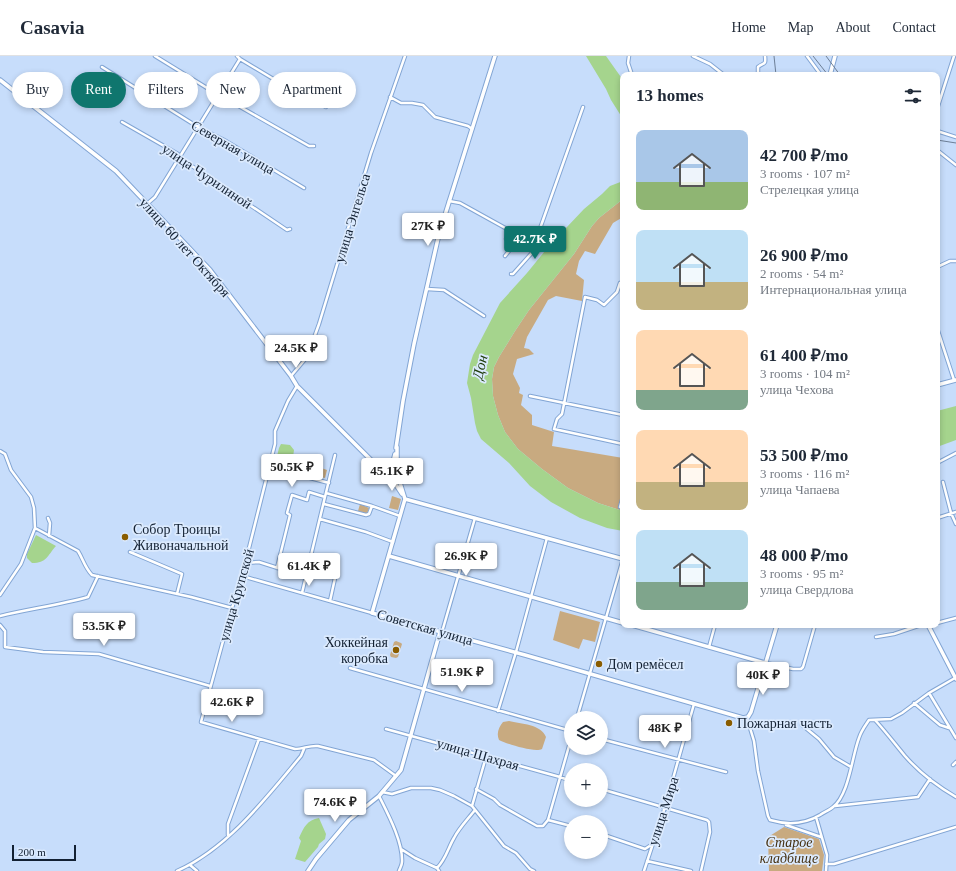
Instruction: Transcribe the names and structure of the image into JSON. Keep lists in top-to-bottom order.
{
  "streets": {
    "main road": ["улица 60 лет Октября", "Советская улица"],
    "street": [
      "Северная улица",
      "улица Чурилиной",
      "улица Энгельса",
      "улица Крупской",
      "улица Шахрая",
      "улица Мира"
    ]
  },
  "crossings": [
    ["улица Энгельса", "улица 60 лет Октября"],
    ["улица 60 лет Октября", "улица Крупской"],
    ["улица Крупской", "Советская улица"],
    ["Советская улица", "улица Мира"]
  ],
  "water": ["Дон"],
  "parks": ["Старое кладбище"],
  "places": [
    "Собор Троицы Живоначальной",
    "Хоккейная коробка",
    "Дом ремёсел",
    "Пожарная часть"
  ],
  "scale_bar": "200 m",
  "page": {
    "header": "Casavia",
    "nav": [
      "Home",
      "Map",
      "About",
      "Contact"
    ],
    "chip": [
      "Buy",
      "Rent",
      "Filters",
      "New",
      "Apartment"
    ],
    "heading": "13 homes",
    "list": [
      {
        "name": "42 700 ₽/mo",
        "note": "3 rooms · 107 m² · Стрелецкая улица"
      },
      {
        "name": "26 900 ₽/mo",
        "note": "2 rooms · 54 m² · Интернациональная улица"
      },
      {
        "name": "61 400 ₽/mo",
        "note": "3 rooms · 104 m² · улица Чехова"
      },
      {
        "name": "53 500 ₽/mo",
        "note": "3 rooms · 116 m² · улица Чапаева"
      },
      {
        "name": "48 000 ₽/mo",
        "note": "3 rooms · 95 m² · улица Свердлова"
      }
    ],
    "price": [
      "27K ₽",
      "42.7K ₽",
      "24.5K ₽",
      "50.5K ₽",
      "45.1K ₽",
      "26.9K ₽",
      "61.4K ₽",
      "53.5K ₽",
      "51.9K ₽",
      "40K ₽",
      "42.6K ₽",
      "48K ₽",
      "74.6K ₽"
    ],
    "map_buttons": ["+", "−"],
    "scale": "200 m"
  }
}
